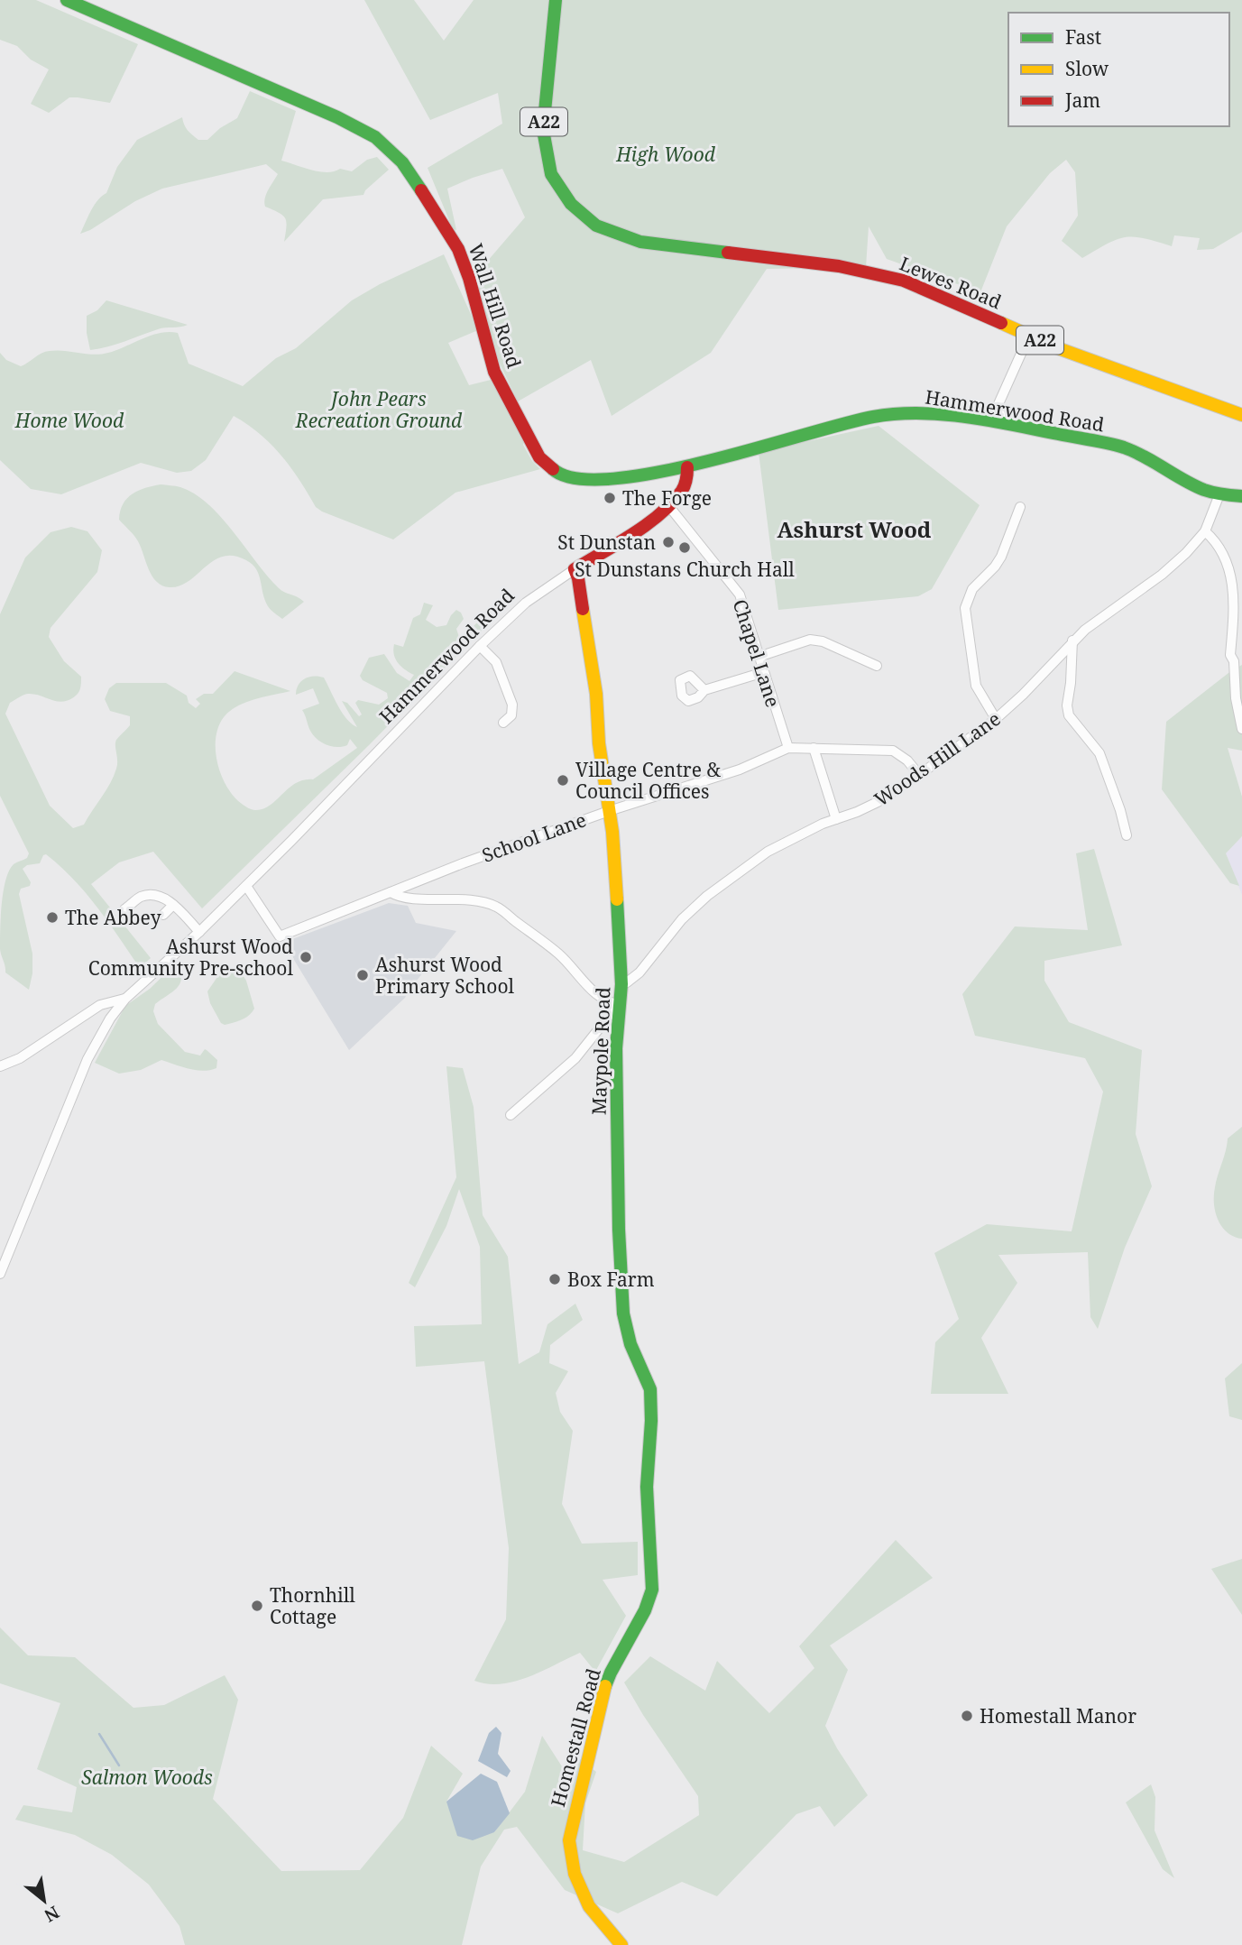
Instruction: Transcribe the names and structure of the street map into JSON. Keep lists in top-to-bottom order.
{
  "streets": {
    "main road": [
      "A22",
      "Lewes Road",
      "Wall Hill Road",
      "Hammerwood Road",
      "Maypole Road",
      "Homestall Road"
    ],
    "street": ["Chapel Lane", "Woods Hill Lane", "School Lane"]
  },
  "crossings": [
    ["Wall Hill Road", "Hammerwood Road"],
    ["Hammerwood Road", "Chapel Lane"],
    ["Hammerwood Road", "Woods Hill Lane"],
    ["Hammerwood Road", "School Lane"],
    ["Hammerwood Road", "Maypole Road"],
    ["Chapel Lane", "School Lane"],
    ["Woods Hill Lane", "School Lane"],
    ["Woods Hill Lane", "Maypole Road"],
    ["School Lane", "Maypole Road"],
    ["Maypole Road", "Homestall Road"]
  ],
  "districts": ["Ashurst Wood"],
  "parks": [
    "High Wood",
    "John Pears Recreation Ground",
    "Home Wood",
    "Salmon Woods"
  ],
  "places": [
    "The Forge",
    "St Dunstan",
    "St Dunstans Church Hall",
    "Village Centre & Council Offices",
    "The Abbey",
    "Ashurst Wood Community Pre-school",
    "Ashurst Wood Primary School",
    "Box Farm",
    "Thornhill Cottage",
    "Homestall Manor"
  ],
  "legend": ["Fast", "Slow", "Jam"],
  "north": "bottom right"
}
